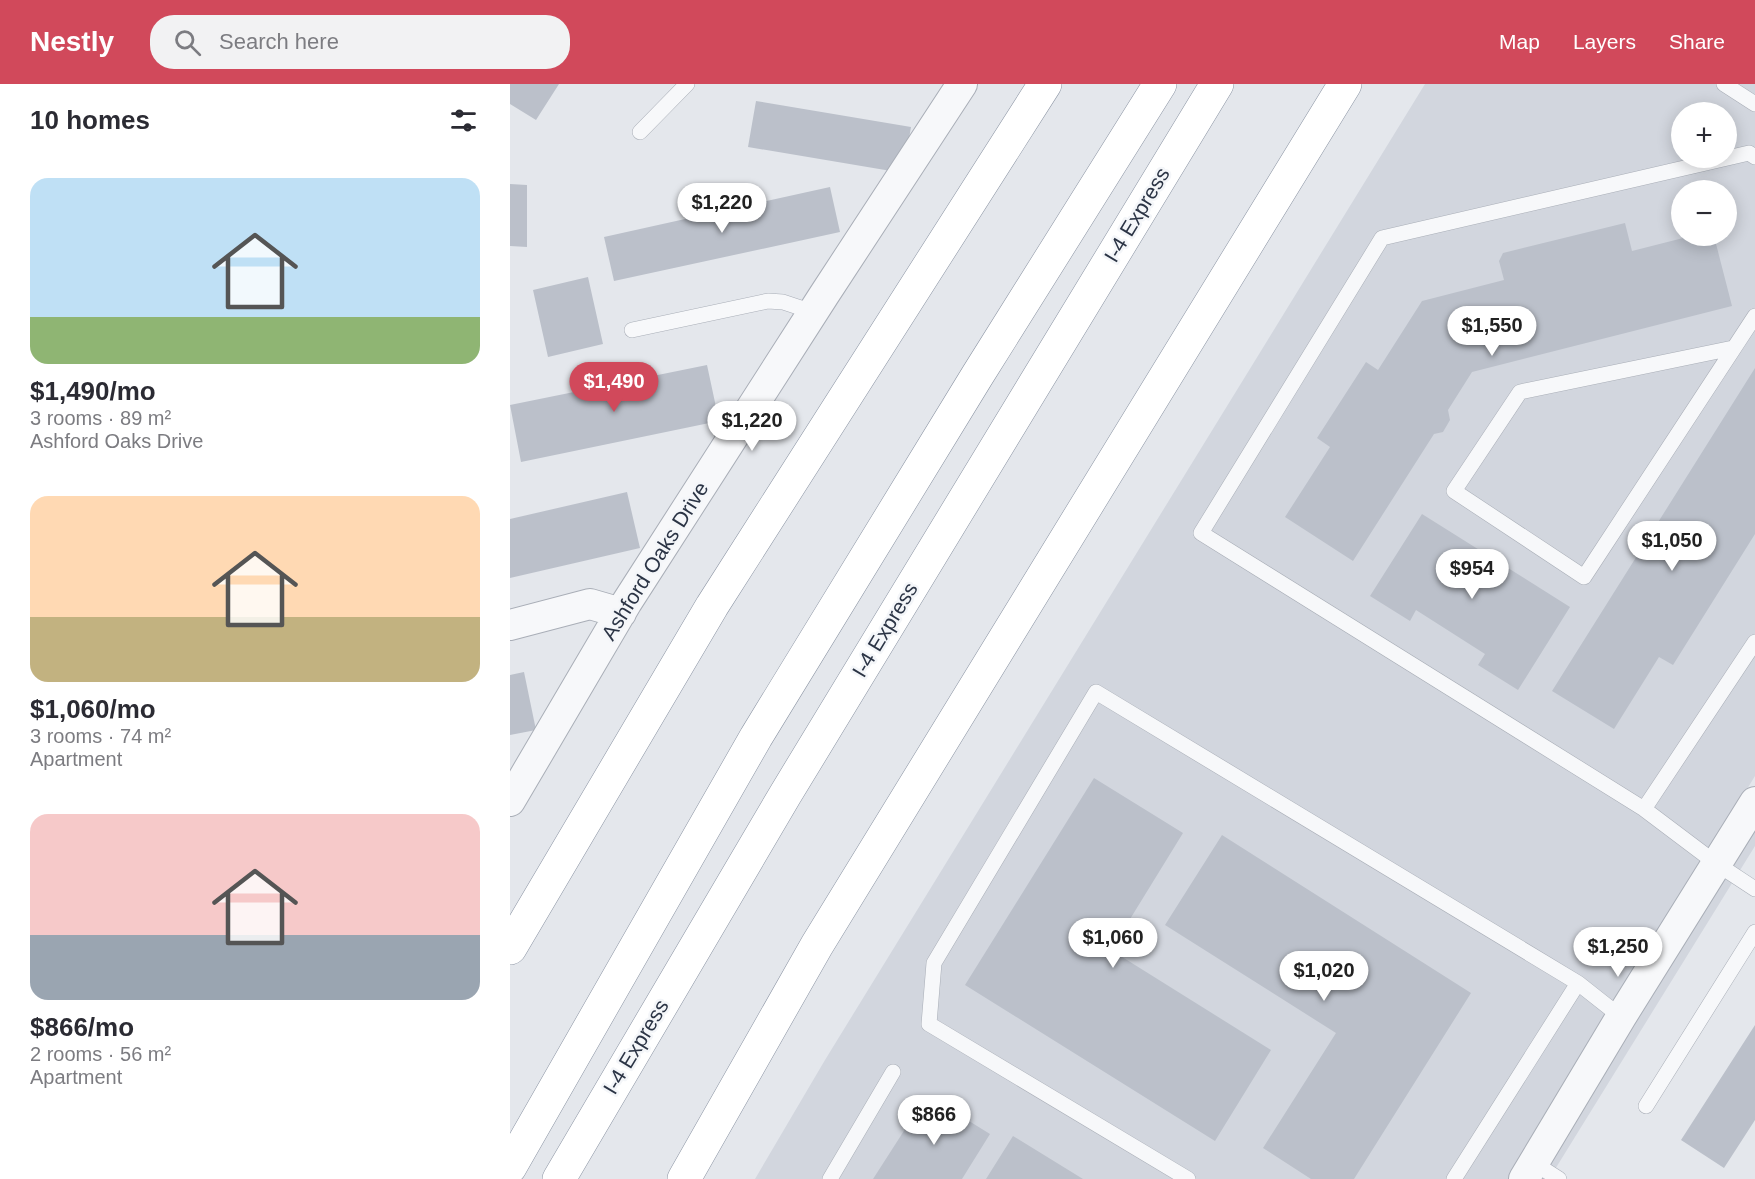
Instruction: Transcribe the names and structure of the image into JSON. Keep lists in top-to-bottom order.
{
  "streets": {
    "highway": ["I-4 Express"],
    "street": ["Ashford Oaks Drive"]
  },
  "page": {
    "header": "Nestly",
    "search": "Search here",
    "nav": ["Map", "Layers", "Share"],
    "heading": "10 homes",
    "map_buttons": ["+", "−"],
    "list": [
      {
        "name": "$1,490/mo",
        "note": "3 rooms · 89 m² · Ashford Oaks Drive"
      },
      {
        "name": "$1,060/mo",
        "note": "3 rooms · 74 m² · Apartment"
      },
      {
        "name": "$866/mo",
        "note": "2 rooms · 56 m² · Apartment"
      }
    ],
    "price": [
      "$1,220",
      "$1,550",
      "$1,490",
      "$1,220",
      "$1,050",
      "$954",
      "$1,060",
      "$1,250",
      "$1,020",
      "$866"
    ]
  }
}
